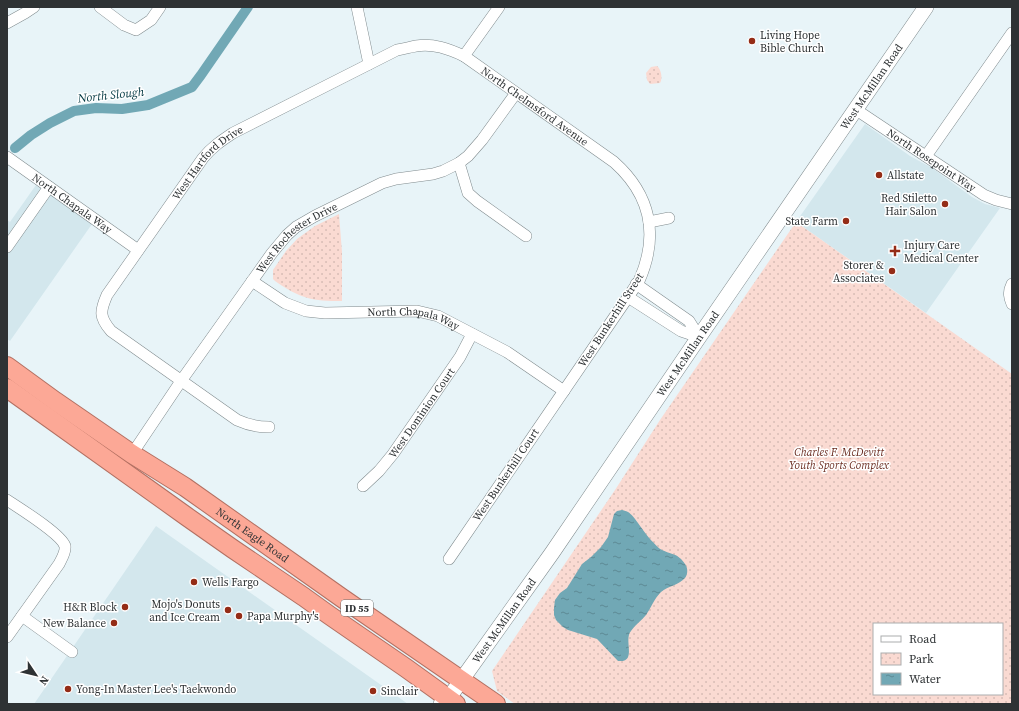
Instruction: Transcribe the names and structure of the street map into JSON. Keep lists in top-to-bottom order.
{
  "streets": {
    "highway": ["North Eagle Road", "ID 55"],
    "main road": ["West McMillan Road"],
    "street": [
      "North Chelmsford Avenue",
      "North Rosepoint Way",
      "West Hartford Drive",
      "North Chapala Way",
      "West Rochester Drive",
      "West Bunkerhill Street",
      "West Dominion Court",
      "West Bunkerhill Court"
    ]
  },
  "crossings": [
    ["West McMillan Road", "North Rosepoint Way"],
    ["West McMillan Road", "North Eagle Road"],
    ["North Chelmsford Avenue", "West Hartford Drive"],
    ["North Chelmsford Avenue", "West Rochester Drive"],
    ["North Chelmsford Avenue", "West Bunkerhill Street"],
    ["West Hartford Drive", "North Chapala Way"],
    ["West Hartford Drive", "West Rochester Drive"],
    ["North Chapala Way", "West Rochester Drive"],
    ["North Chapala Way", "West Bunkerhill Street"],
    ["North Chapala Way", "West Dominion Court"],
    ["North Chapala Way", "West Bunkerhill Court"],
    ["West Rochester Drive", "North Eagle Road"],
    ["West Bunkerhill Street", "West Bunkerhill Court"]
  ],
  "water": ["North Slough"],
  "parks": ["Charles F. McDevitt Youth Sports Complex"],
  "places": {
    "other": [
      "Living Hope Bible Church",
      "Allstate",
      "Red Stiletto Hair Salon",
      "State Farm",
      "Storer & Associates",
      "Wells Fargo",
      "H&R Block",
      "Mojo's Donuts and Ice Cream",
      "Papa Murphy's",
      "New Balance",
      "Yong-In Master Lee's Taekwondo",
      "Sinclair"
    ],
    "health": ["Injury Care Medical Center"]
  },
  "legend": ["Road", "Park", "Water"],
  "north": "bottom right"
}
